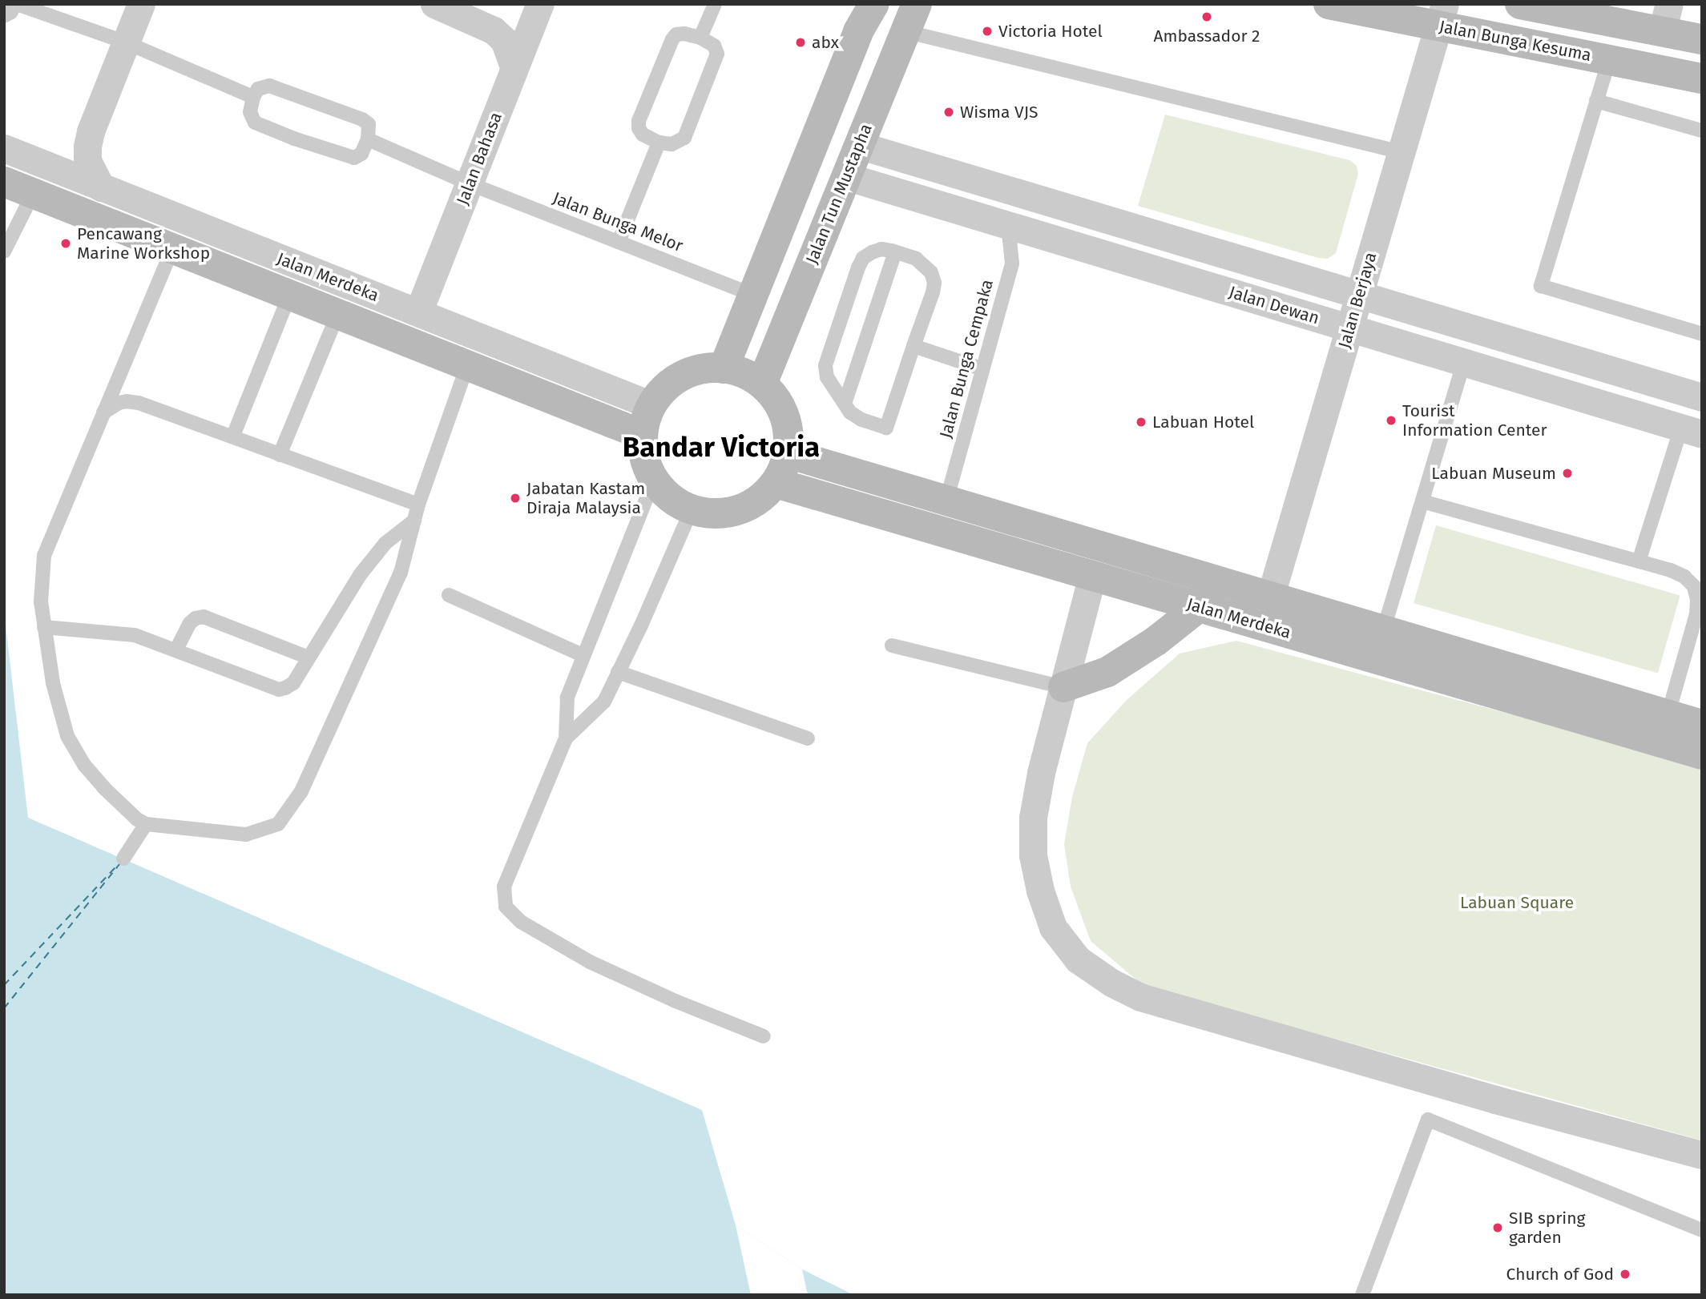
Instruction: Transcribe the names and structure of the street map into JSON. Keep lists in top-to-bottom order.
{
  "streets": {
    "main road": ["Jalan Bunga Kesuma", "Jalan Tun Mustapha", "Jalan Merdeka"],
    "street": ["Jalan Bahasa", "Jalan Berjaya", "Jalan Dewan"],
    "lane": ["Jalan Bunga Melor", "Jalan Bunga Cempaka"]
  },
  "crossings": [
    ["Jalan Bunga Kesuma", "Jalan Berjaya"],
    ["Jalan Bahasa", "Jalan Bunga Melor"],
    ["Jalan Bahasa", "Jalan Merdeka"],
    ["Jalan Tun Mustapha", "Jalan Merdeka"],
    ["Jalan Tun Mustapha", "Jalan Dewan"],
    ["Jalan Merdeka", "Jalan Berjaya"],
    ["Jalan Merdeka", "Jalan Bunga Cempaka"],
    ["Jalan Berjaya", "Jalan Dewan"],
    ["Jalan Dewan", "Jalan Bunga Cempaka"]
  ],
  "districts": ["Bandar Victoria"],
  "parks": ["Labuan Square"],
  "places": [
    "Ambassador 2",
    "Victoria Hotel",
    "abx",
    "Wisma VJS",
    "Pencawang Marine Workshop",
    "Tourist Information Center",
    "Labuan Hotel",
    "Labuan Museum",
    "Jabatan Kastam Diraja Malaysia",
    "SIB spring garden",
    "Church of God"
  ]
}
